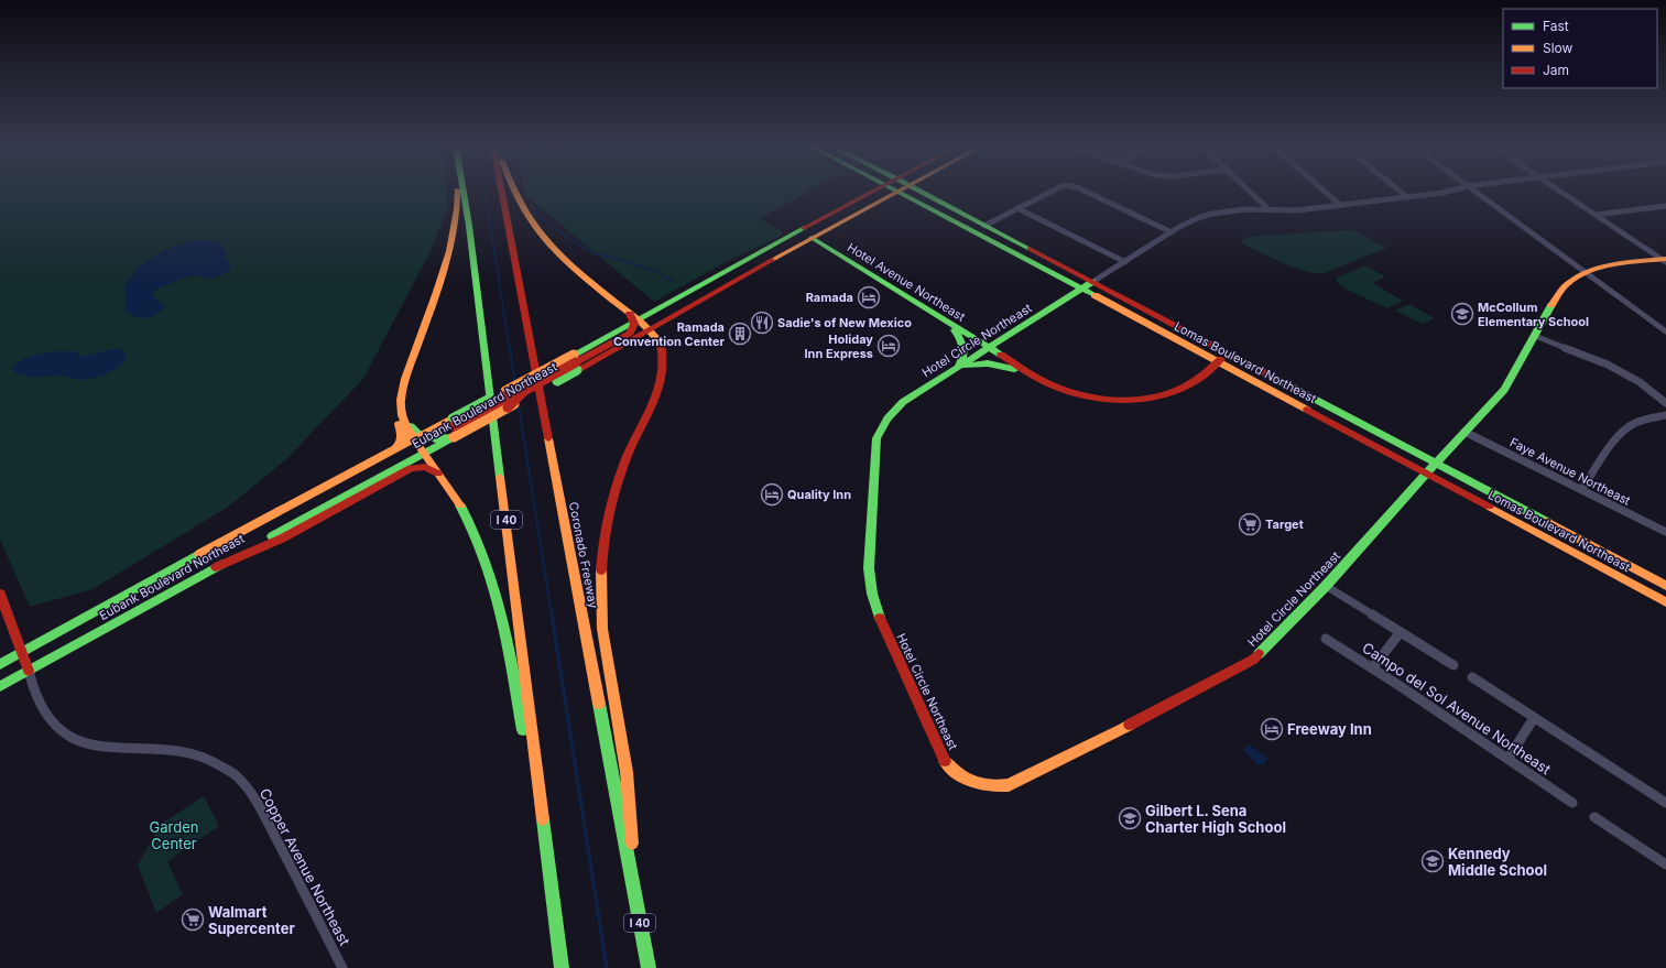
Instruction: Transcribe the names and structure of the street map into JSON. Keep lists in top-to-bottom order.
{
  "streets": {
    "main road": [
      "Hotel Avenue Northeast",
      "Hotel Circle Northeast",
      "Lomas Boulevard Northeast",
      "Eubank Boulevard Northeast",
      "I 40",
      "Coronado Freeway",
      "Copper Avenue Northeast"
    ],
    "street": ["Faye Avenue Northeast", "Campo del Sol Avenue Northeast"]
  },
  "crossings": [
    ["Hotel Avenue Northeast", "Hotel Circle Northeast"],
    ["Hotel Avenue Northeast", "Lomas Boulevard Northeast"],
    ["Hotel Circle Northeast", "Lomas Boulevard Northeast"],
    ["Hotel Circle Northeast", "Faye Avenue Northeast"],
    ["Eubank Boulevard Northeast", "Copper Avenue Northeast"]
  ],
  "parks": ["Garden Center"],
  "places": {
    "hotel": [
      "Ramada",
      "Holiday Inn Express",
      "Quality Inn",
      "Freeway Inn"
    ],
    "school or university": ["McCollum Elementary School", "Gilbert L. Sena Charter High School", "Kennedy Middle School"],
    "restaurant": ["Sadie's of New Mexico"],
    "building": ["Ramada Convention Center"],
    "supermarket": ["Target", "Walmart Supercenter"]
  },
  "legend": ["Fast", "Slow", "Jam"]
}
